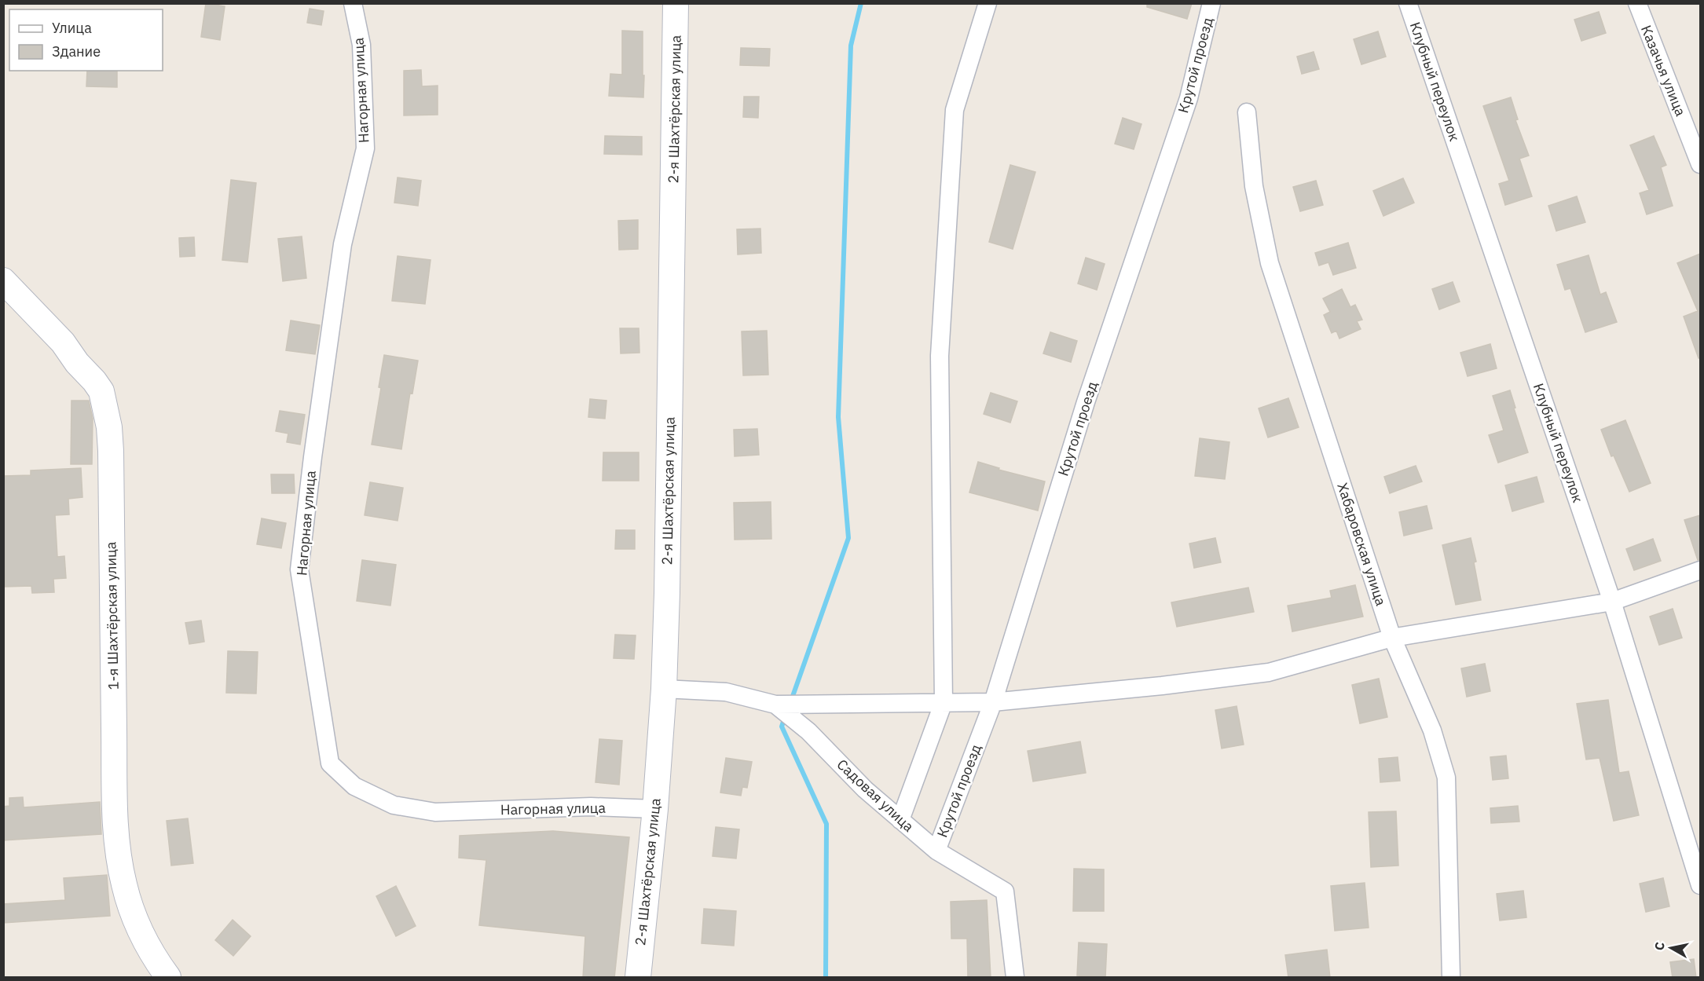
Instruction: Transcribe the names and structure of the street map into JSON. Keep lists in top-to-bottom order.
{
  "streets": {
    "main road": ["2-я Шахтёрская улица", "1-я Шахтёрская улица"],
    "street": [
      "Крутой проезд",
      "Казачья улица",
      "Клубный переулок",
      "Нагорная улица",
      "Хабаровская улица",
      "Садовая улица"
    ]
  },
  "crossings": [
    ["Крутой проезд", "Садовая улица"],
    ["Нагорная улица", "2-я Шахтёрская улица"],
    ["2-я Шахтёрская улица", "Садовая улица"]
  ],
  "legend": ["Улица", "Здание"],
  "north": "left"
}
